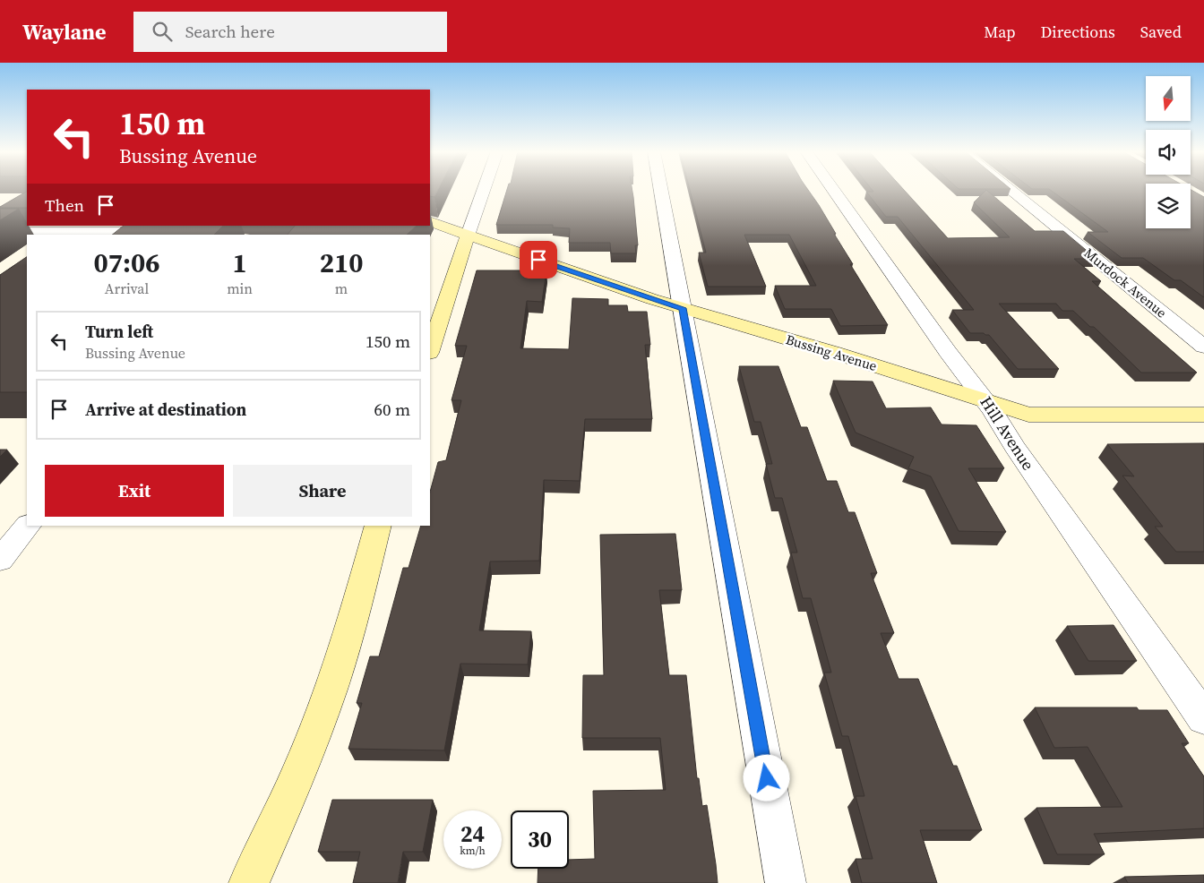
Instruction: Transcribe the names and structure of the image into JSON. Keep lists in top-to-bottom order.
{
  "streets": {
    "street": ["Murdock Avenue", "Bussing Avenue", "Hill Avenue"]
  },
  "crossings": [
    ["Bussing Avenue", "Hill Avenue"]
  ],
  "north": "bottom",
  "page": {
    "header": "Waylane",
    "search": "Search here",
    "nav": ["Map", "Directions", "Saved"],
    "turn": ["150 m", "Bussing Avenue"],
    "then": "Then",
    "eta": [
      "07:06",
      "Arrival",
      "1",
      "min",
      "210",
      "m"
    ],
    "list": [
      {
        "name": "Turn left",
        "note": "Bussing Avenue",
        "value": "150 m"
      },
      {
        "name": "Arrive at destination",
        "value": "60 m"
      }
    ],
    "buttons": ["Exit", "Share"],
    "speed": "24 km/h",
    "limit": "30"
  }
}
